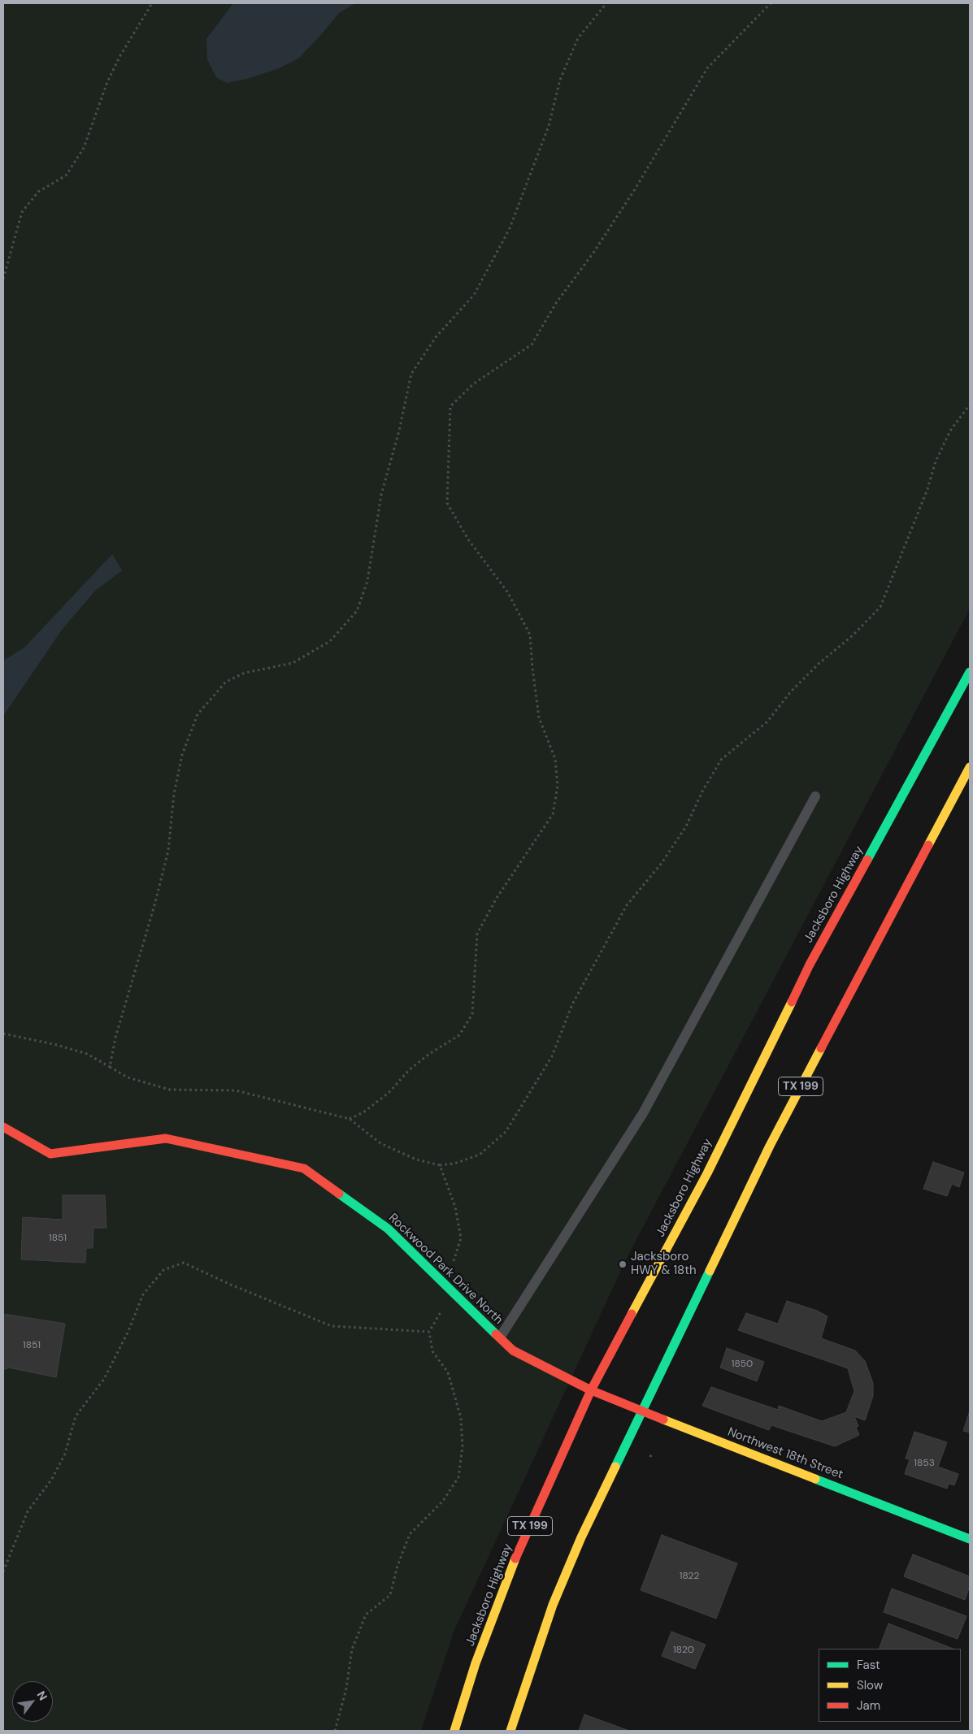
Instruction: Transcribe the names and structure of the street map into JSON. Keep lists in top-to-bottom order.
{
  "streets": {
    "main road": [
      "Jacksboro Highway",
      "TX 199",
      "Rockwood Park Drive North",
      "Northwest 18th Street"
    ]
  },
  "crossings": [
    ["Jacksboro Highway", "Rockwood Park Drive North"],
    ["Jacksboro Highway", "Northwest 18th Street"],
    ["TX 199", "Northwest 18th Street"],
    ["Rockwood Park Drive North", "Northwest 18th Street"]
  ],
  "places": ["Jacksboro HWY & 18th"],
  "house_numbers": [
    "1851",
    "1851",
    "1850",
    "1853",
    "1822",
    "1820"
  ],
  "legend": ["Fast", "Slow", "Jam"],
  "north": "top right"
}
